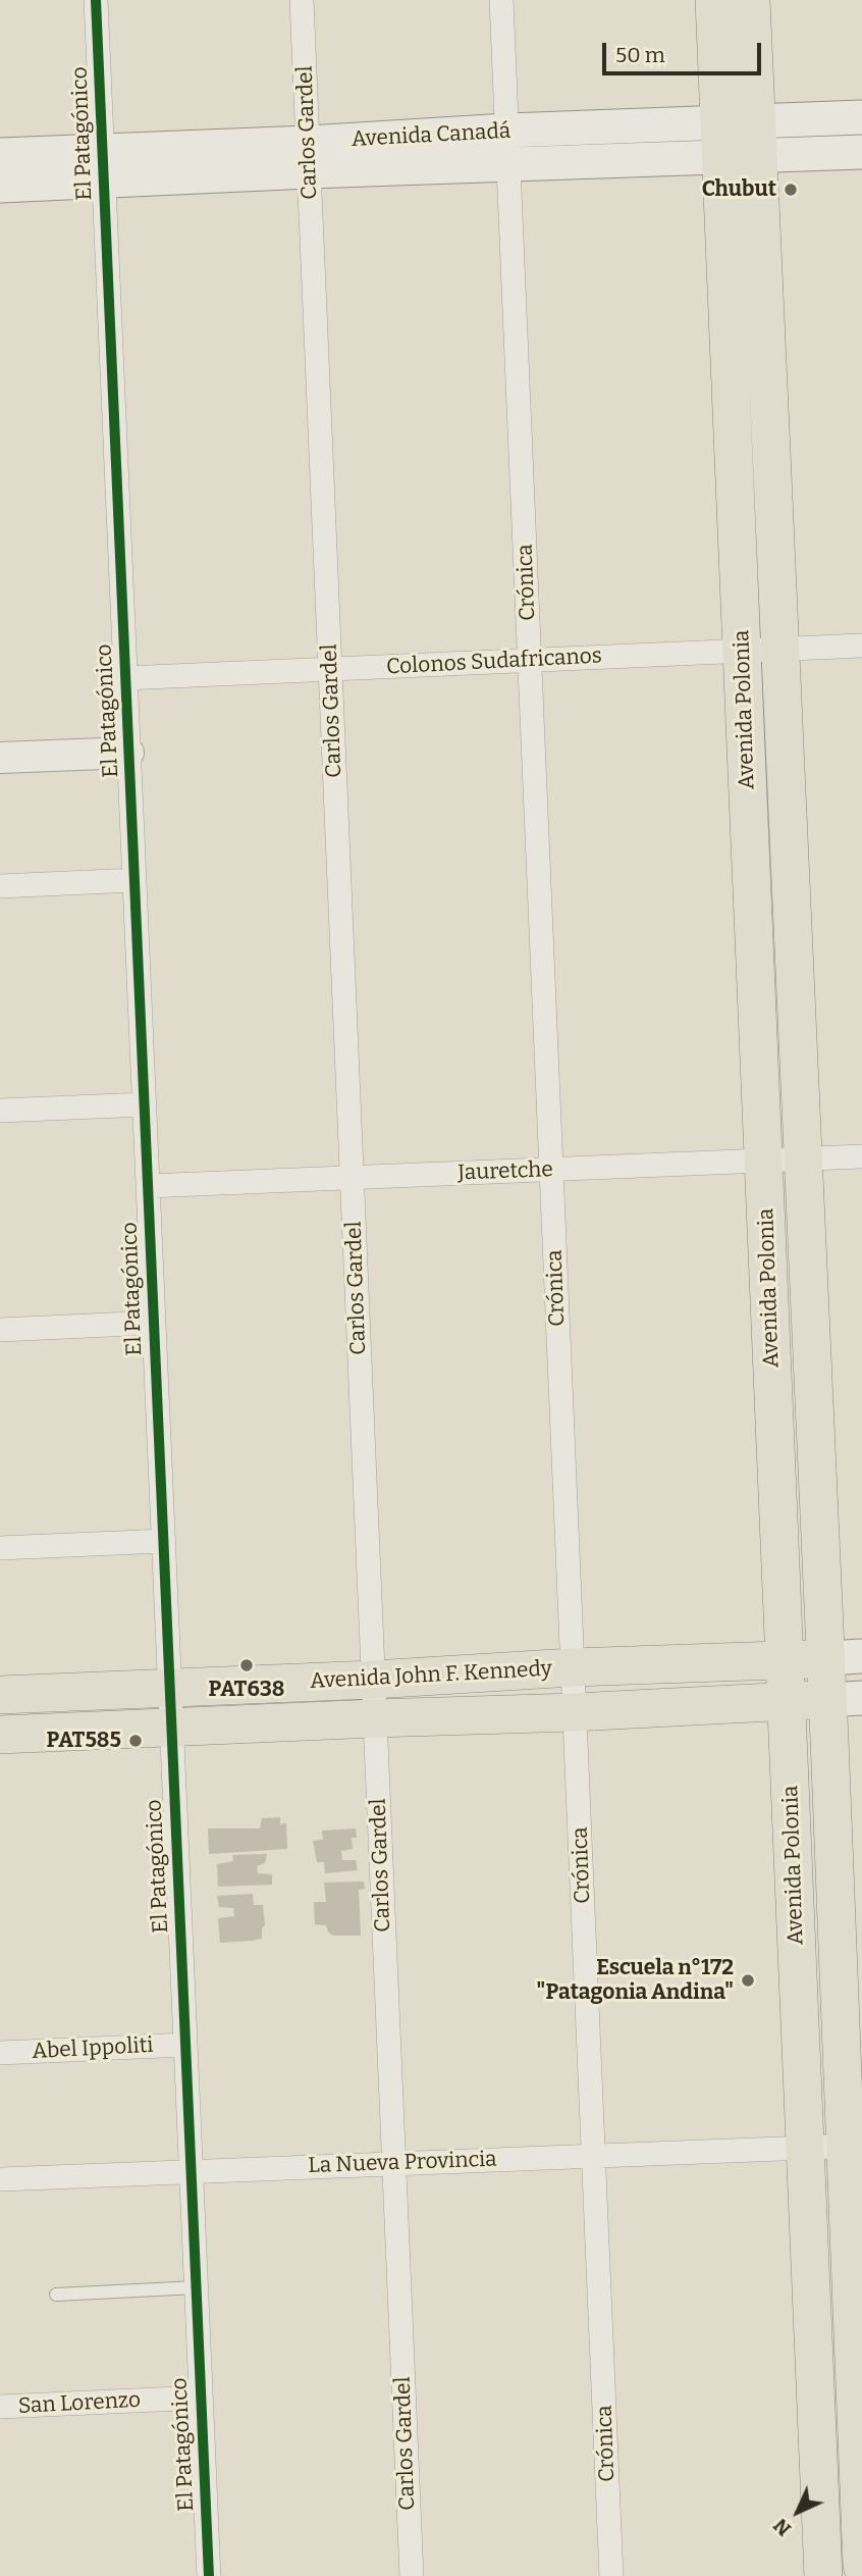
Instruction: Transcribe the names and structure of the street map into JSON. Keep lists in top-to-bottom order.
{
  "streets": {
    "main road": ["Avenida Canadá", "Avenida Polonia", "Avenida John F. Kennedy"],
    "street": [
      "Carlos Gardel",
      "El Patagónico",
      "Crónica",
      "Colonos Sudafricanos",
      "Jauretche",
      "Abel Ippoliti",
      "La Nueva Provincia",
      "San Lorenzo"
    ]
  },
  "crossings": [
    ["Carlos Gardel", "Avenida Canadá"],
    ["Carlos Gardel", "Colonos Sudafricanos"],
    ["Carlos Gardel", "Jauretche"],
    ["Carlos Gardel", "Avenida John F. Kennedy"],
    ["Carlos Gardel", "La Nueva Provincia"],
    ["El Patagónico", "Avenida Canadá"],
    ["El Patagónico", "Colonos Sudafricanos"],
    ["El Patagónico", "Jauretche"],
    ["El Patagónico", "Avenida John F. Kennedy"],
    ["El Patagónico", "Abel Ippoliti"],
    ["El Patagónico", "La Nueva Provincia"],
    ["El Patagónico", "San Lorenzo"],
    ["Avenida Canadá", "Crónica"],
    ["Avenida Canadá", "Avenida Polonia"],
    ["Crónica", "Colonos Sudafricanos"],
    ["Crónica", "Jauretche"],
    ["Crónica", "Avenida John F. Kennedy"],
    ["Crónica", "La Nueva Provincia"],
    ["Colonos Sudafricanos", "Avenida Polonia"],
    ["Avenida Polonia", "Jauretche"],
    ["Avenida Polonia", "Avenida John F. Kennedy"],
    ["Avenida Polonia", "La Nueva Provincia"]
  ],
  "places": [
    "Chubut",
    "PAT638",
    "PAT585",
    "Escuela n°172 \"Patagonia Andina\""
  ],
  "scale_bar": "50 m",
  "north": "bottom left"
}
